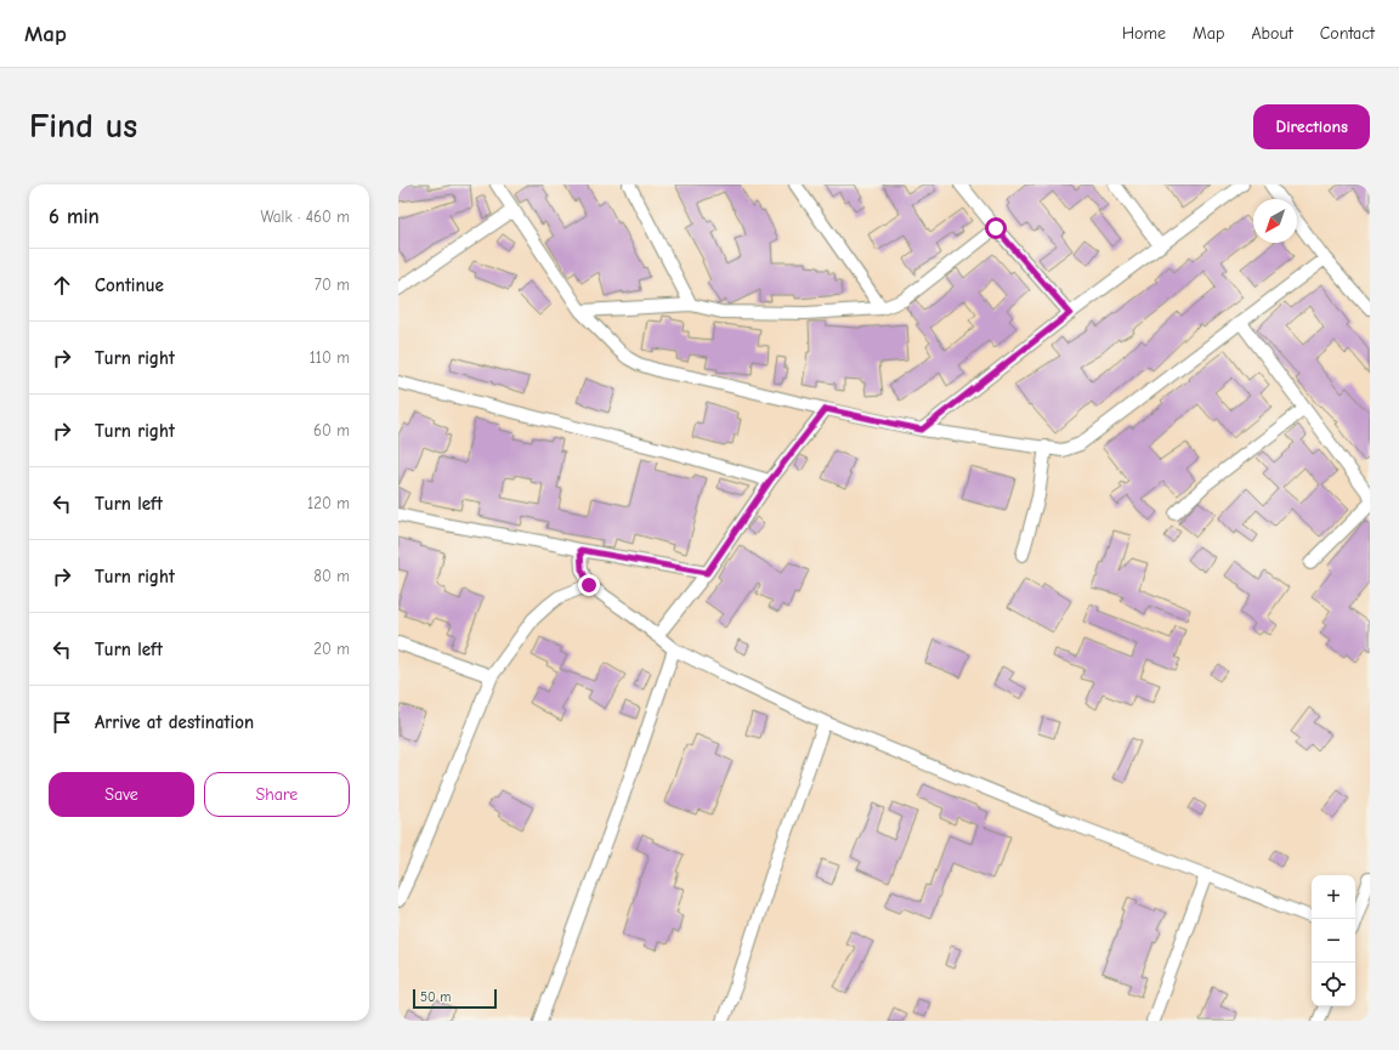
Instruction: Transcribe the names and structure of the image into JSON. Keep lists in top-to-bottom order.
{
  "scale_bar": "50 m",
  "north": "bottom left",
  "page": {
    "header": "Map",
    "nav": [
      "Home",
      "Map",
      "About",
      "Contact"
    ],
    "buttons": [
      "Directions",
      ["Save", "Share"]
    ],
    "title": "Find us",
    "heading": ["6 min", "Walk · 460 m"],
    "list": [
      ["Continue", "70 m"],
      ["Turn right", "110 m"],
      ["Turn right", "60 m"],
      ["Turn left", "120 m"],
      ["Turn right", "80 m"],
      ["Turn left", "20 m"],
      "Arrive at destination"
    ],
    "map_buttons": ["+", "−"],
    "scale": "50 m"
  }
}
